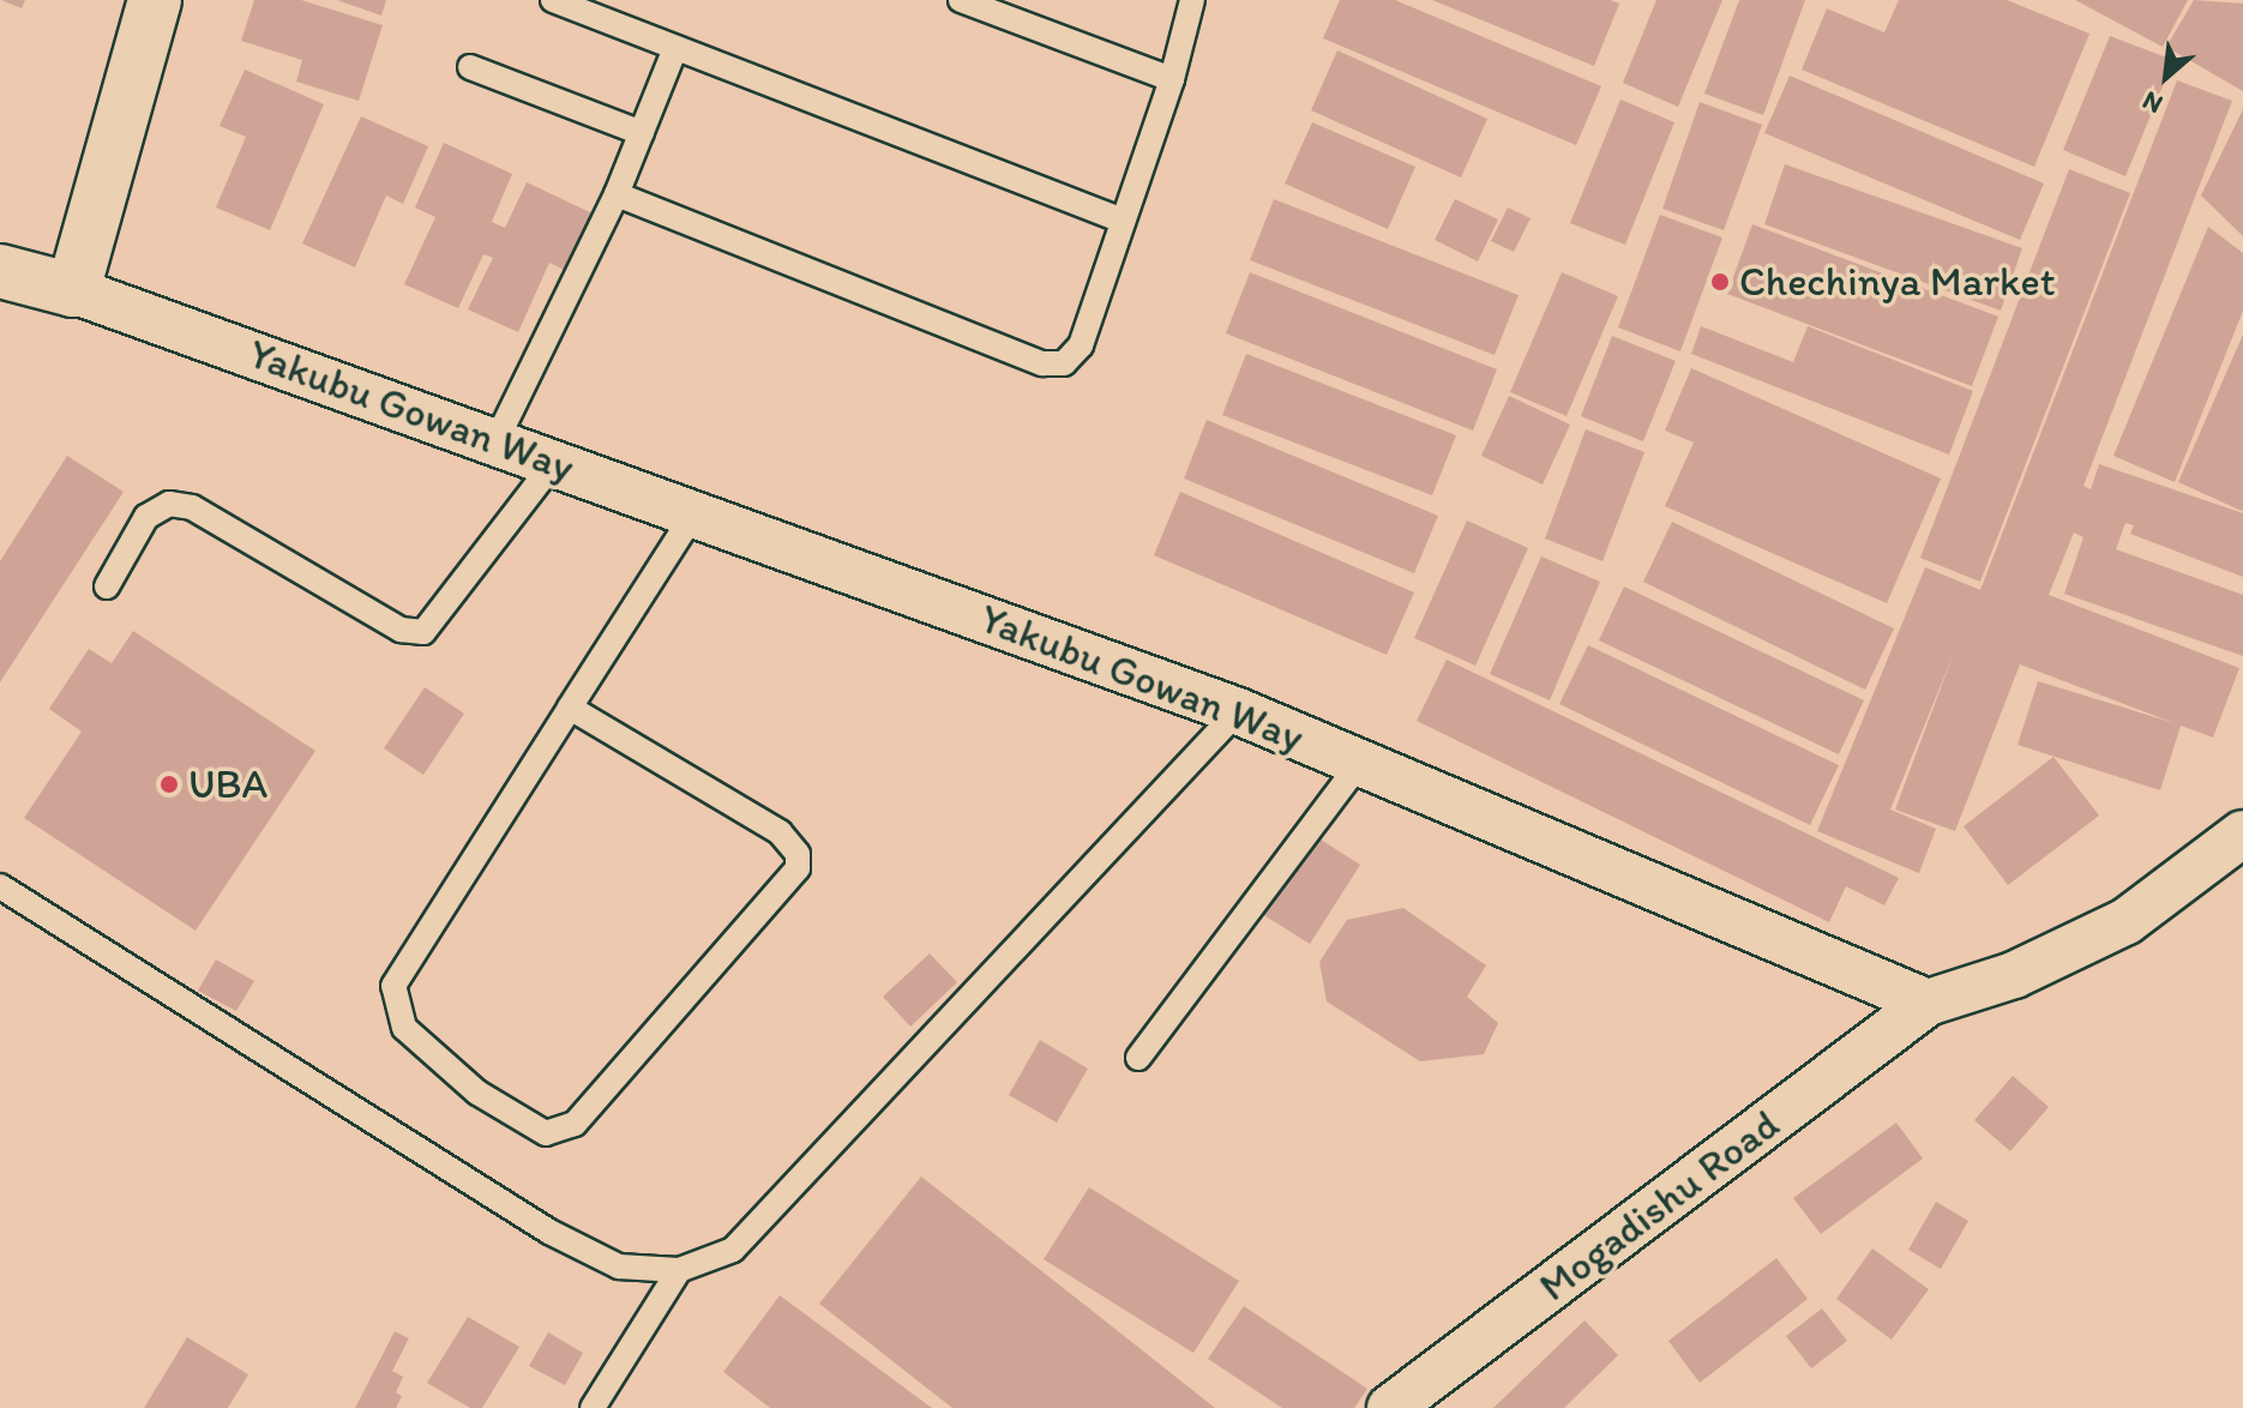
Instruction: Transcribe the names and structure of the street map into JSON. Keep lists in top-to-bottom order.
{
  "streets": {
    "street": ["Yakubu Gowan Way", "Mogadishu Road"]
  },
  "crossings": [
    ["Yakubu Gowan Way", "Mogadishu Road"]
  ],
  "places": ["Chechinya Market", "UBA"],
  "north": "bottom left"
}
